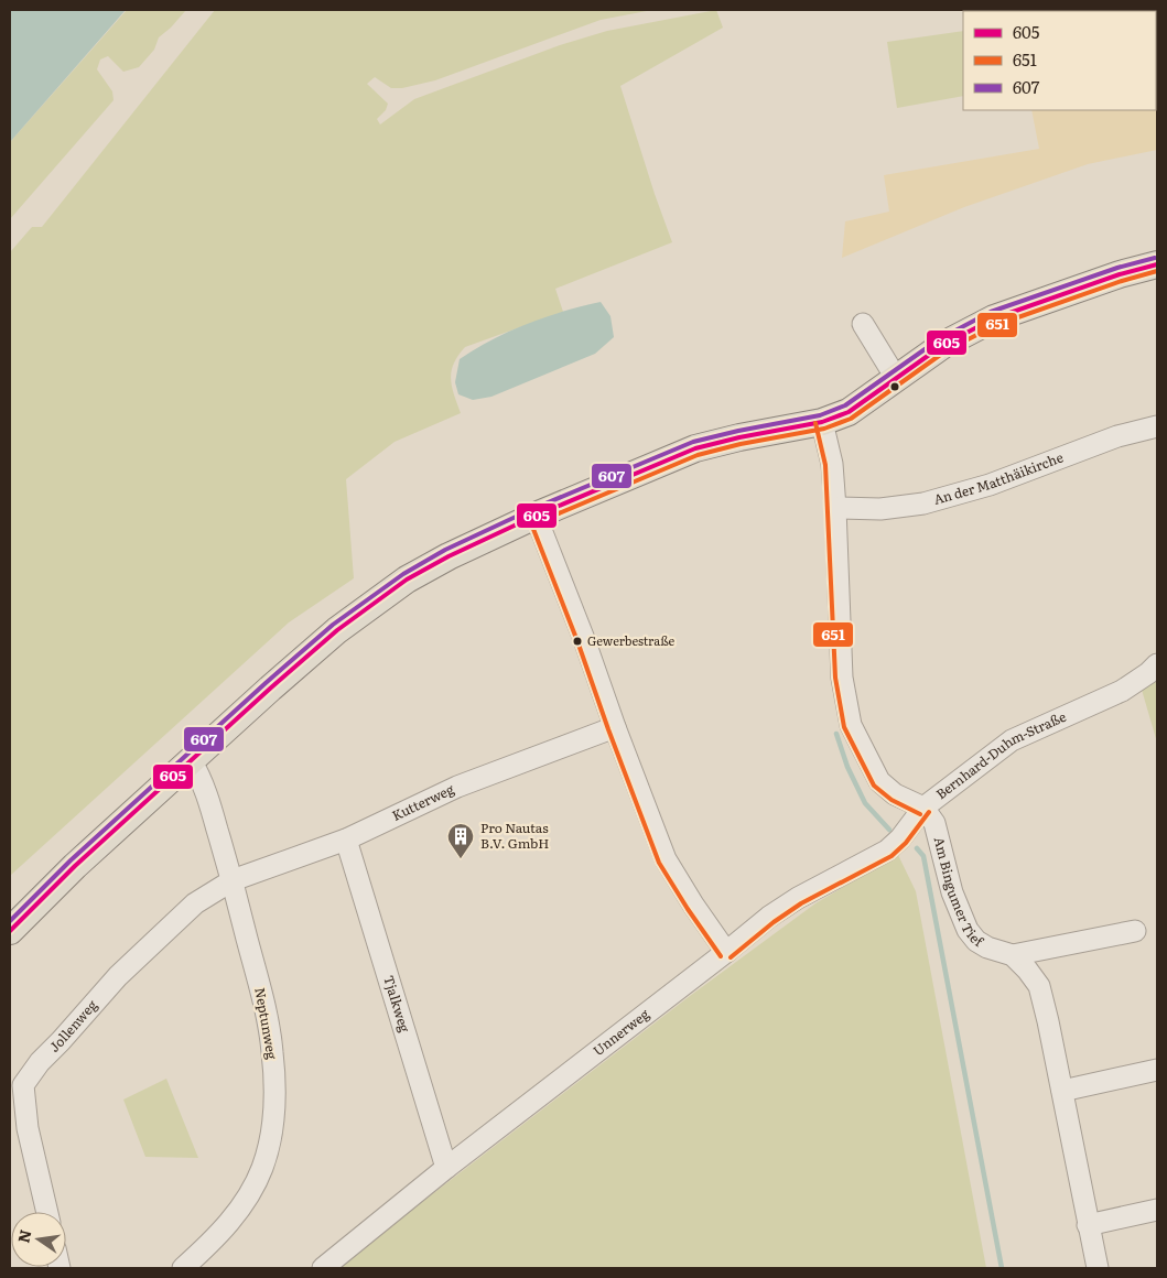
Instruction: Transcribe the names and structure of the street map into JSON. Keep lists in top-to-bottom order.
{
  "streets": {
    "street": [
      "An der Matthäikirche",
      "Bernhard-Duhm-Straße",
      "Kutterweg",
      "Am Bingumer Tief",
      "Tjalkweg",
      "Neptunweg",
      "Jollenweg",
      "Unnerweg"
    ]
  },
  "crossings": [
    ["An der Matthäikirche", "Bernhard-Duhm-Straße"],
    ["Bernhard-Duhm-Straße", "Am Bingumer Tief"],
    ["Bernhard-Duhm-Straße", "Unnerweg"],
    ["Kutterweg", "Tjalkweg"],
    ["Kutterweg", "Neptunweg"],
    ["Kutterweg", "Jollenweg"],
    ["Am Bingumer Tief", "Unnerweg"],
    ["Tjalkweg", "Unnerweg"],
    ["Neptunweg", "Jollenweg"]
  ],
  "places": {
    "other": ["Gewerbestraße"],
    "building": ["Pro Nautas B.V. GmbH"]
  },
  "lines": ["transit line 607", "transit line 605", "transit line 651"],
  "legend": ["605", "651", "607"],
  "north": "left"
}
